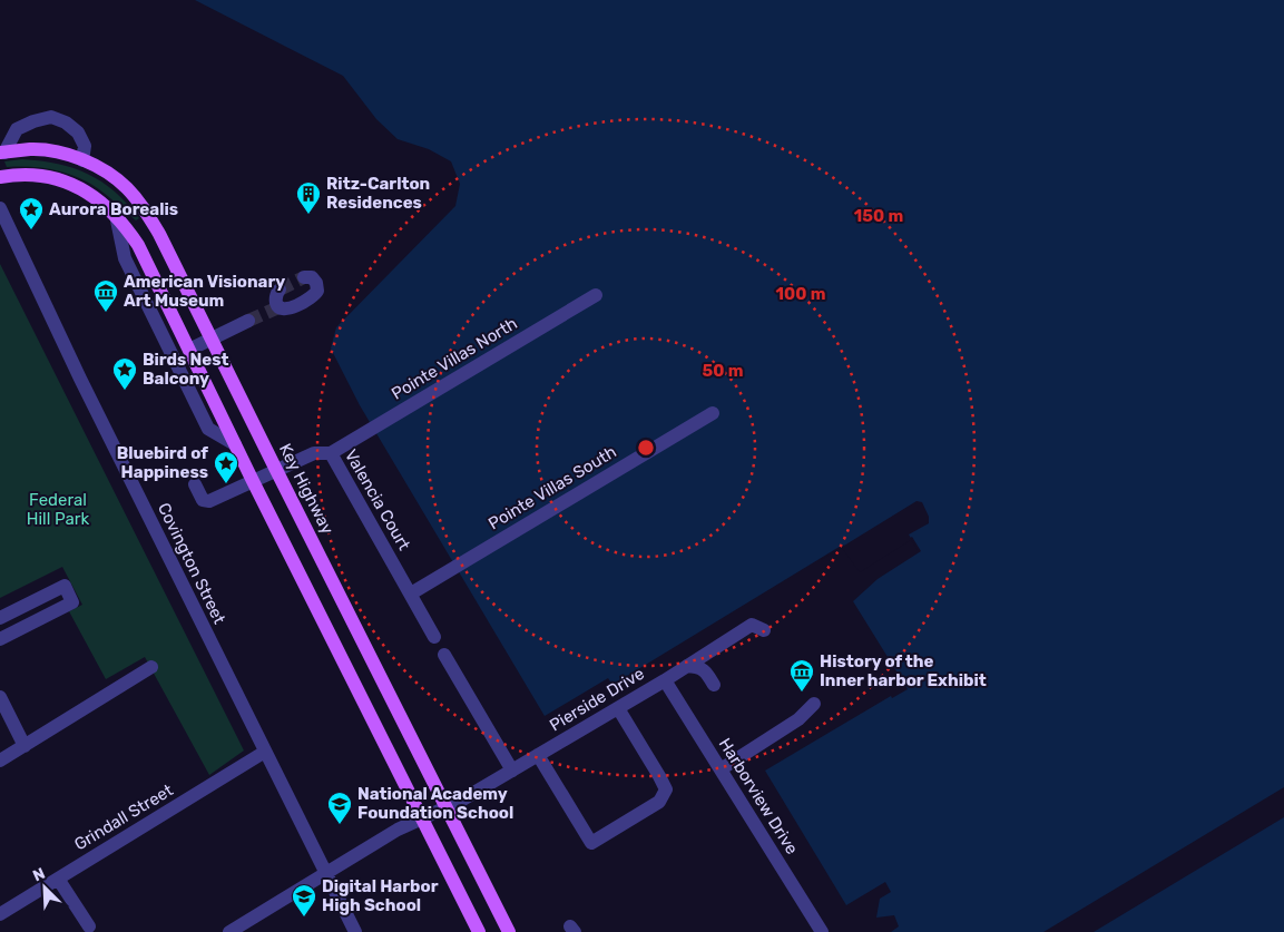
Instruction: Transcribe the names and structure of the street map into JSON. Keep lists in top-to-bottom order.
{
  "streets": {
    "main road": ["Key Highway"],
    "street": [
      "Pointe Villas North",
      "Pointe Villas South",
      "Valencia Court",
      "Covington Street",
      "Pierside Drive",
      "Harborview Drive",
      "Grindall Street"
    ]
  },
  "crossings": [
    ["Pointe Villas North", "Valencia Court"],
    ["Pointe Villas South", "Valencia Court"],
    ["Key Highway", "Valencia Court"],
    ["Key Highway", "Pierside Drive"],
    ["Covington Street", "Pierside Drive"],
    ["Covington Street", "Grindall Street"],
    ["Pierside Drive", "Harborview Drive"]
  ],
  "parks": ["Federal Hill Park"],
  "places": {
    "building": ["Ritz-Carlton Residences"],
    "place": ["Aurora Borealis", "Birds Nest Balcony", "Bluebird of Happiness"],
    "museum": ["American Visionary Art Museum", "History of the Inner harbor Exhibit"],
    "school or university": ["National Academy Foundation School", "Digital Harbor High School"]
  },
  "north": "top left",
  "rings": ["150 m", "100 m", "50 m"]
}
